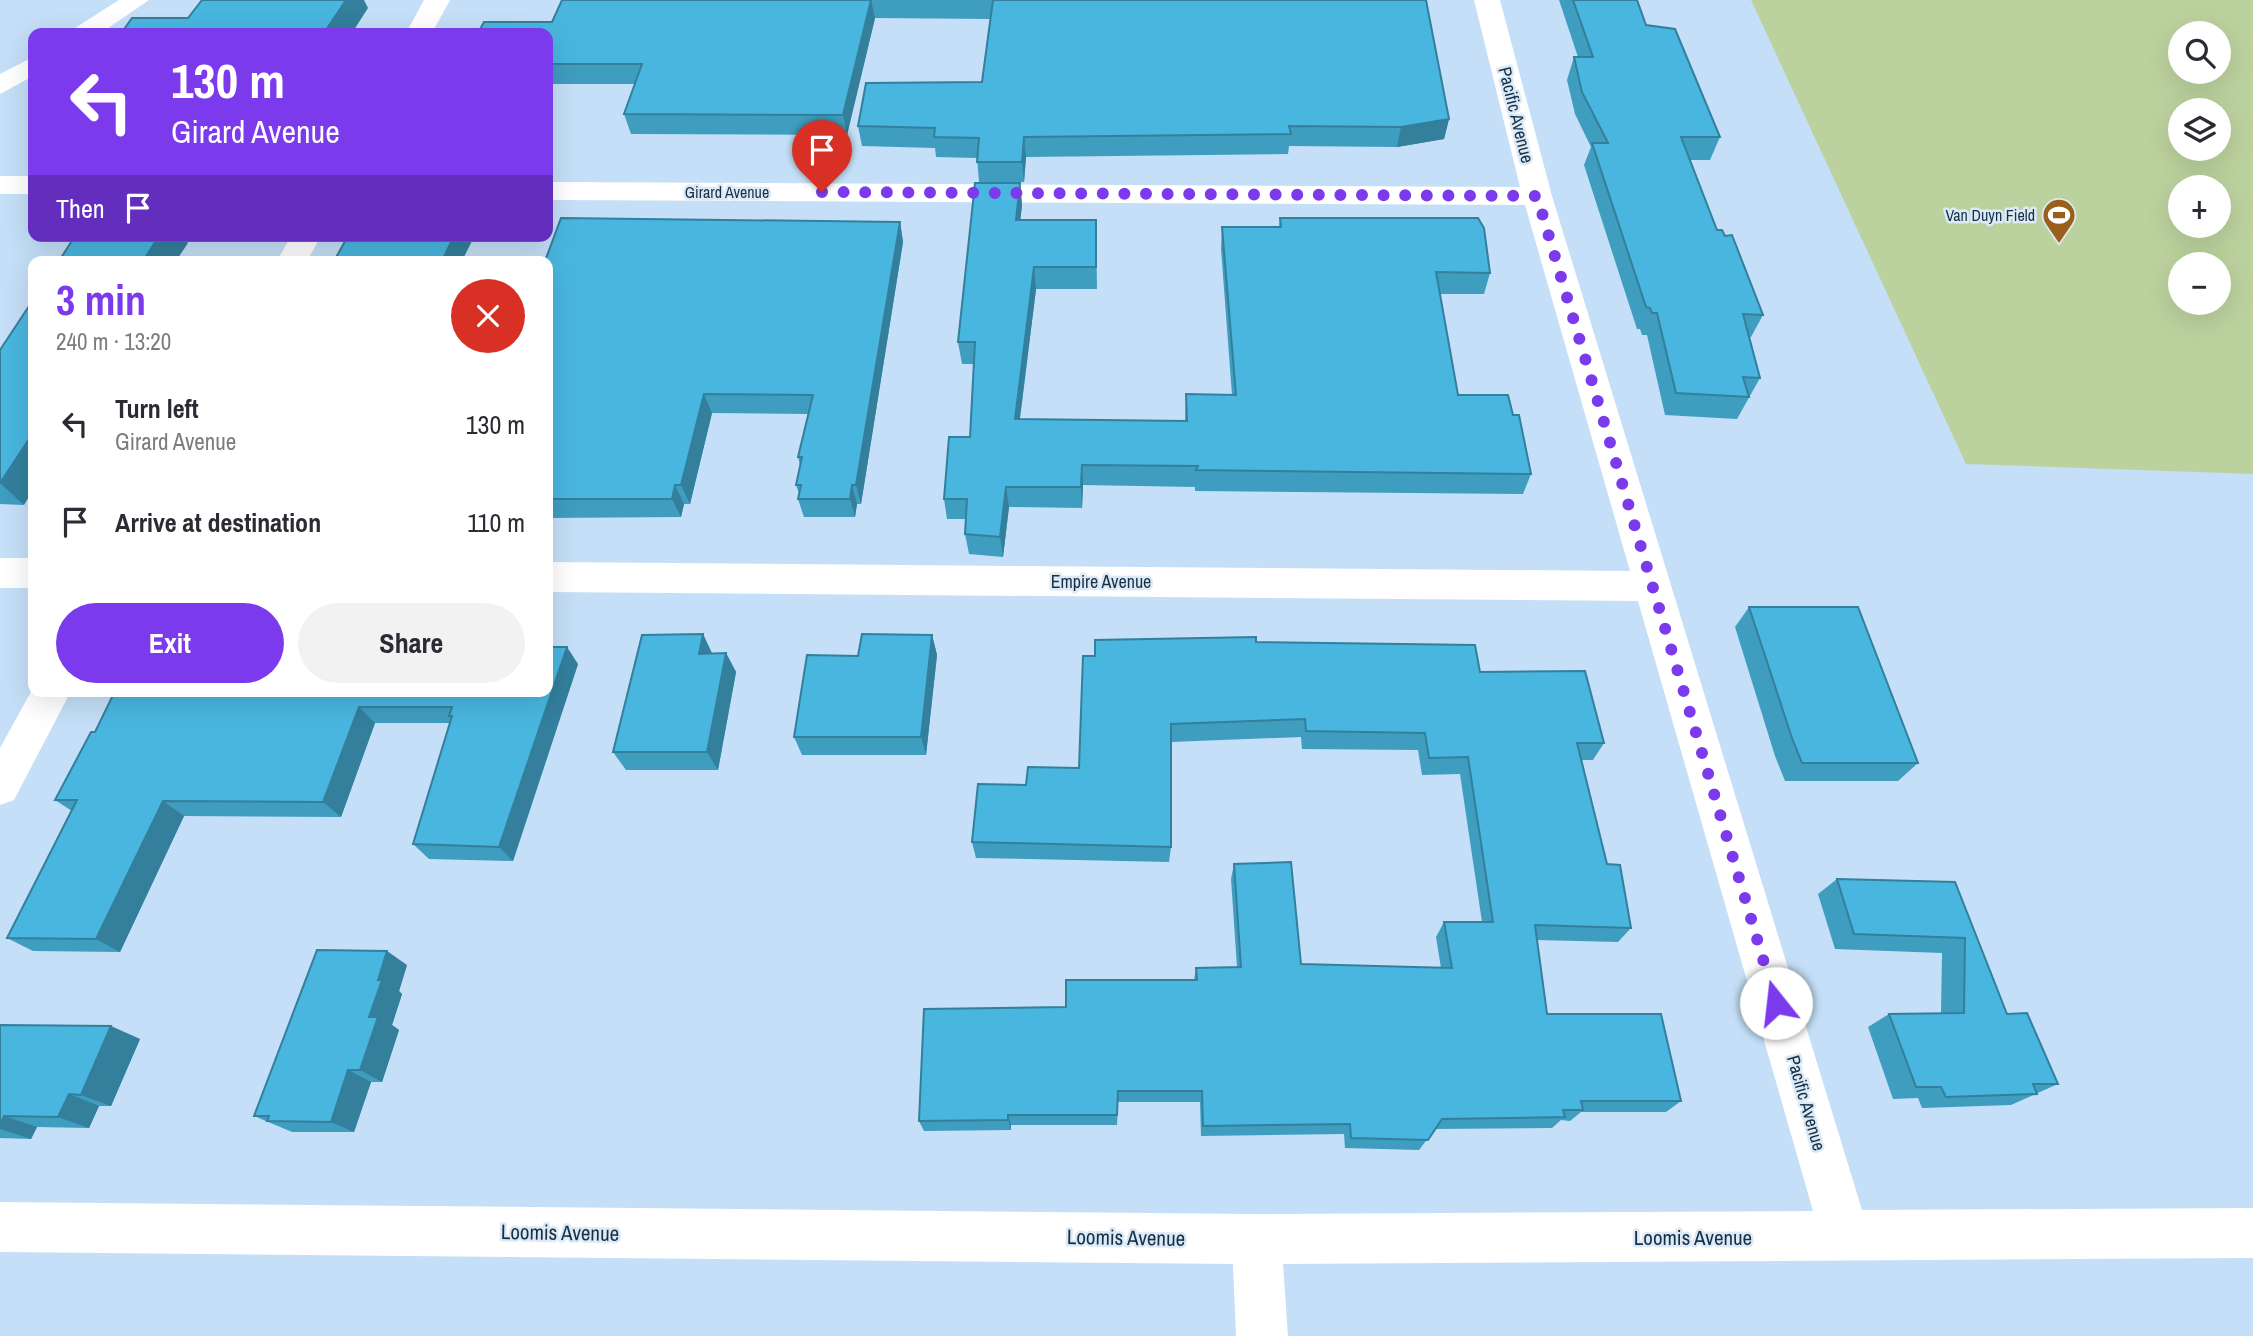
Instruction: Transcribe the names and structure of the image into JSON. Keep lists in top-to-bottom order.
{
  "streets": {
    "street": [
      "Pacific Avenue",
      "Girard Avenue",
      "Empire Avenue",
      "Loomis Avenue"
    ]
  },
  "crossings": [
    ["Pacific Avenue", "Girard Avenue"],
    ["Pacific Avenue", "Empire Avenue"],
    ["Pacific Avenue", "Loomis Avenue"]
  ],
  "places": {
    "sports": ["Van Duyn Field"]
  },
  "page": {
    "map_buttons": ["+", "−"],
    "turn": ["130 m", "Girard Avenue"],
    "then": "Then",
    "heading": ["3 min", "240 m · 13:20"],
    "list": [
      {
        "name": "Turn left",
        "note": "Girard Avenue",
        "value": "130 m"
      },
      {
        "name": "Arrive at destination",
        "value": "110 m"
      }
    ],
    "buttons": ["Exit", "Share"]
  }
}
